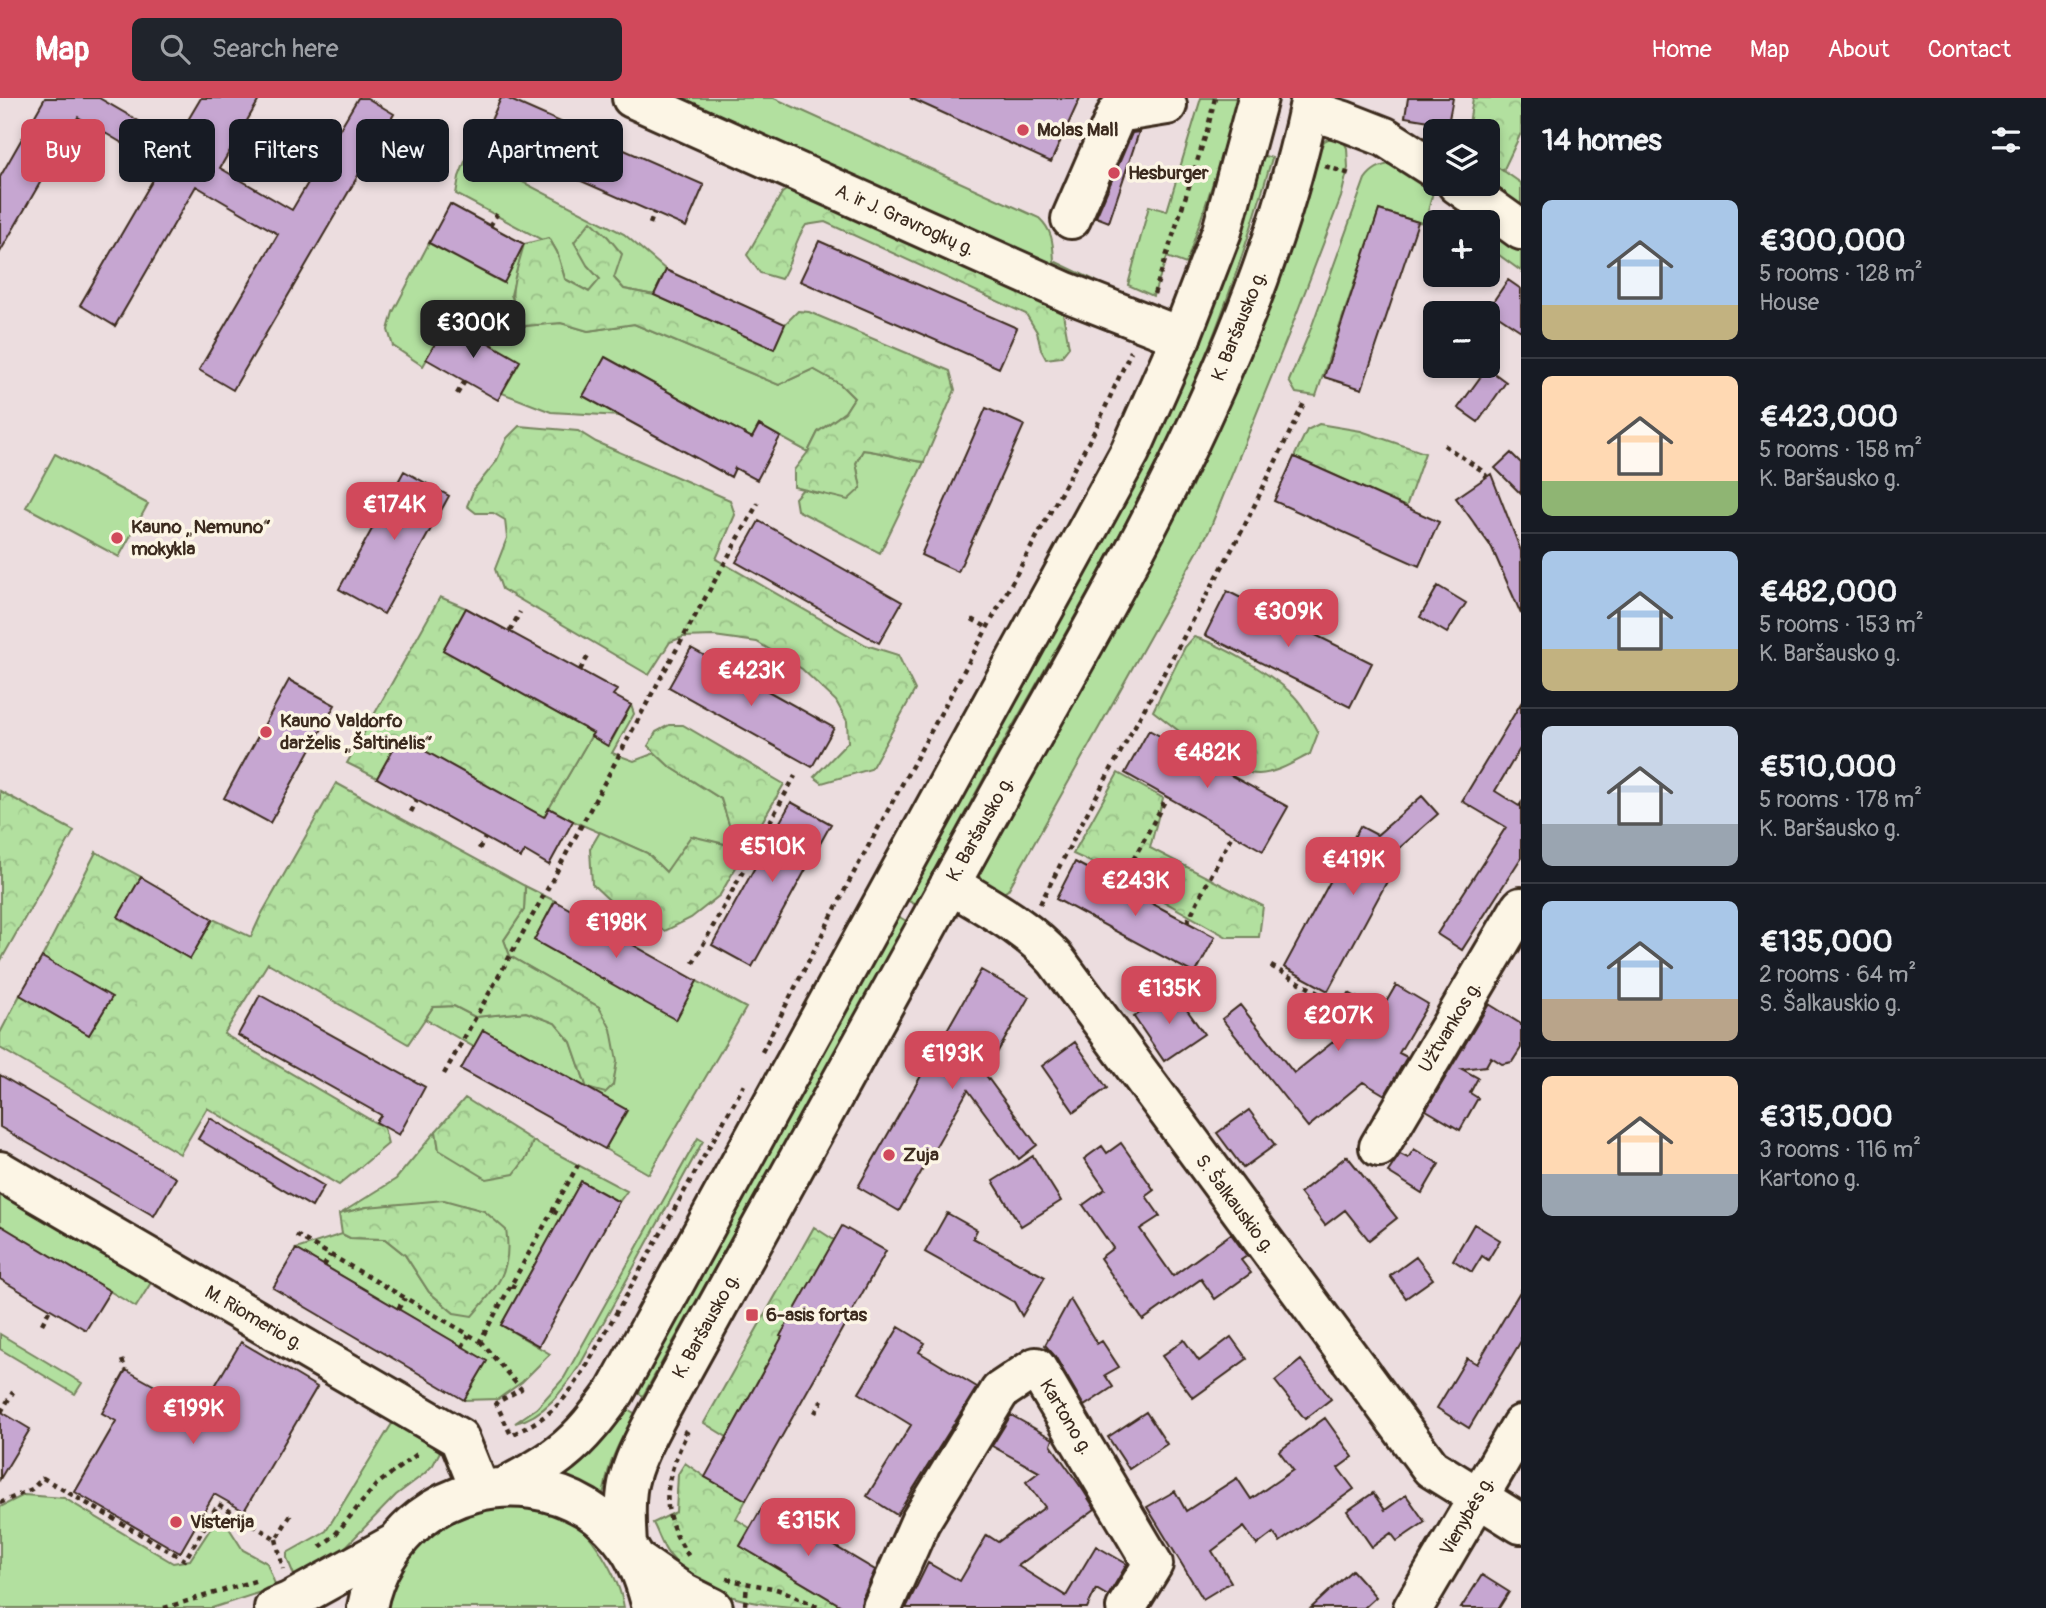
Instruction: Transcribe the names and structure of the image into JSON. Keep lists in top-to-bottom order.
{
  "streets": {
    "main road": [
      "A. ir J. Gravrogkų g.",
      "K. Baršausko g.",
      "Užtvankos g.",
      "S. Šalkauskio g.",
      "M. Riomerio g.",
      "Kartono g.",
      "Vienybės g."
    ]
  },
  "crossings": [
    ["K. Baršausko g.", "S. Šalkauskio g."],
    ["S. Šalkauskio g.", "Vienybės g."]
  ],
  "places": {
    "other": [
      "Molas Mall",
      "Hesburger",
      "Kauno „Nemuno“ mokykla",
      "Kauno Valdorfo darželis „Šaltinėlis“",
      "Zuja",
      "Visterija"
    ],
    "transit": ["6-asis fortas"]
  },
  "page": {
    "header": "Map",
    "search": "Search here",
    "nav": [
      "Home",
      "Map",
      "About",
      "Contact"
    ],
    "heading": "14 homes",
    "map_buttons": ["+", "−"],
    "chip": [
      "Buy",
      "Rent",
      "Filters",
      "New",
      "Apartment"
    ],
    "list": [
      {
        "name": "€300,000",
        "note": "5 rooms · 128 m² · House"
      },
      {
        "name": "€423,000",
        "note": "5 rooms · 158 m² · K. Baršausko g."
      },
      {
        "name": "€482,000",
        "note": "5 rooms · 153 m² · K. Baršausko g."
      },
      {
        "name": "€510,000",
        "note": "5 rooms · 178 m² · K. Baršausko g."
      },
      {
        "name": "€135,000",
        "note": "2 rooms · 64 m² · S. Šalkauskio g."
      },
      {
        "name": "€315,000",
        "note": "3 rooms · 116 m² · Kartono g."
      }
    ],
    "price": [
      "€300K",
      "€174K",
      "€309K",
      "€423K",
      "€482K",
      "€510K",
      "€419K",
      "€243K",
      "€198K",
      "€135K",
      "€207K",
      "€193K",
      "€199K",
      "€315K"
    ]
  }
}
